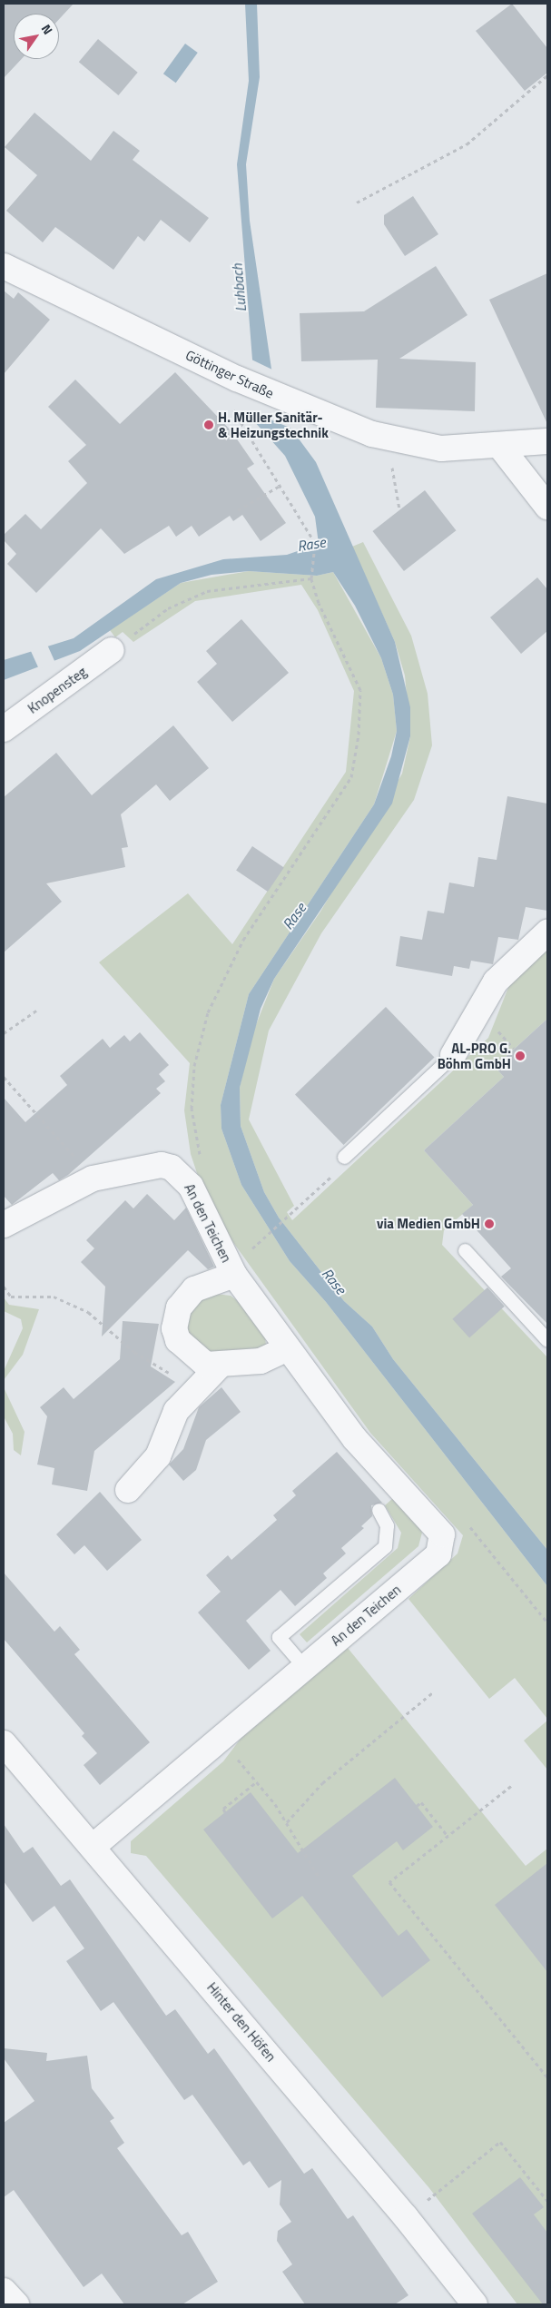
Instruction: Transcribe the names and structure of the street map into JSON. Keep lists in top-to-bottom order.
{
  "streets": {
    "street": [
      "Göttinger Straße",
      "Knopensteg",
      "An den Teichen",
      "Hinter den Höfen"
    ]
  },
  "crossings": [
    ["An den Teichen", "Hinter den Höfen"]
  ],
  "water": ["Luhbach", "Rase"],
  "places": ["H. Müller Sanitär- & Heizungstechnik", "AL-PRO G. Böhm GmbH", "via Medien GmbH"],
  "north": "top right"
}
